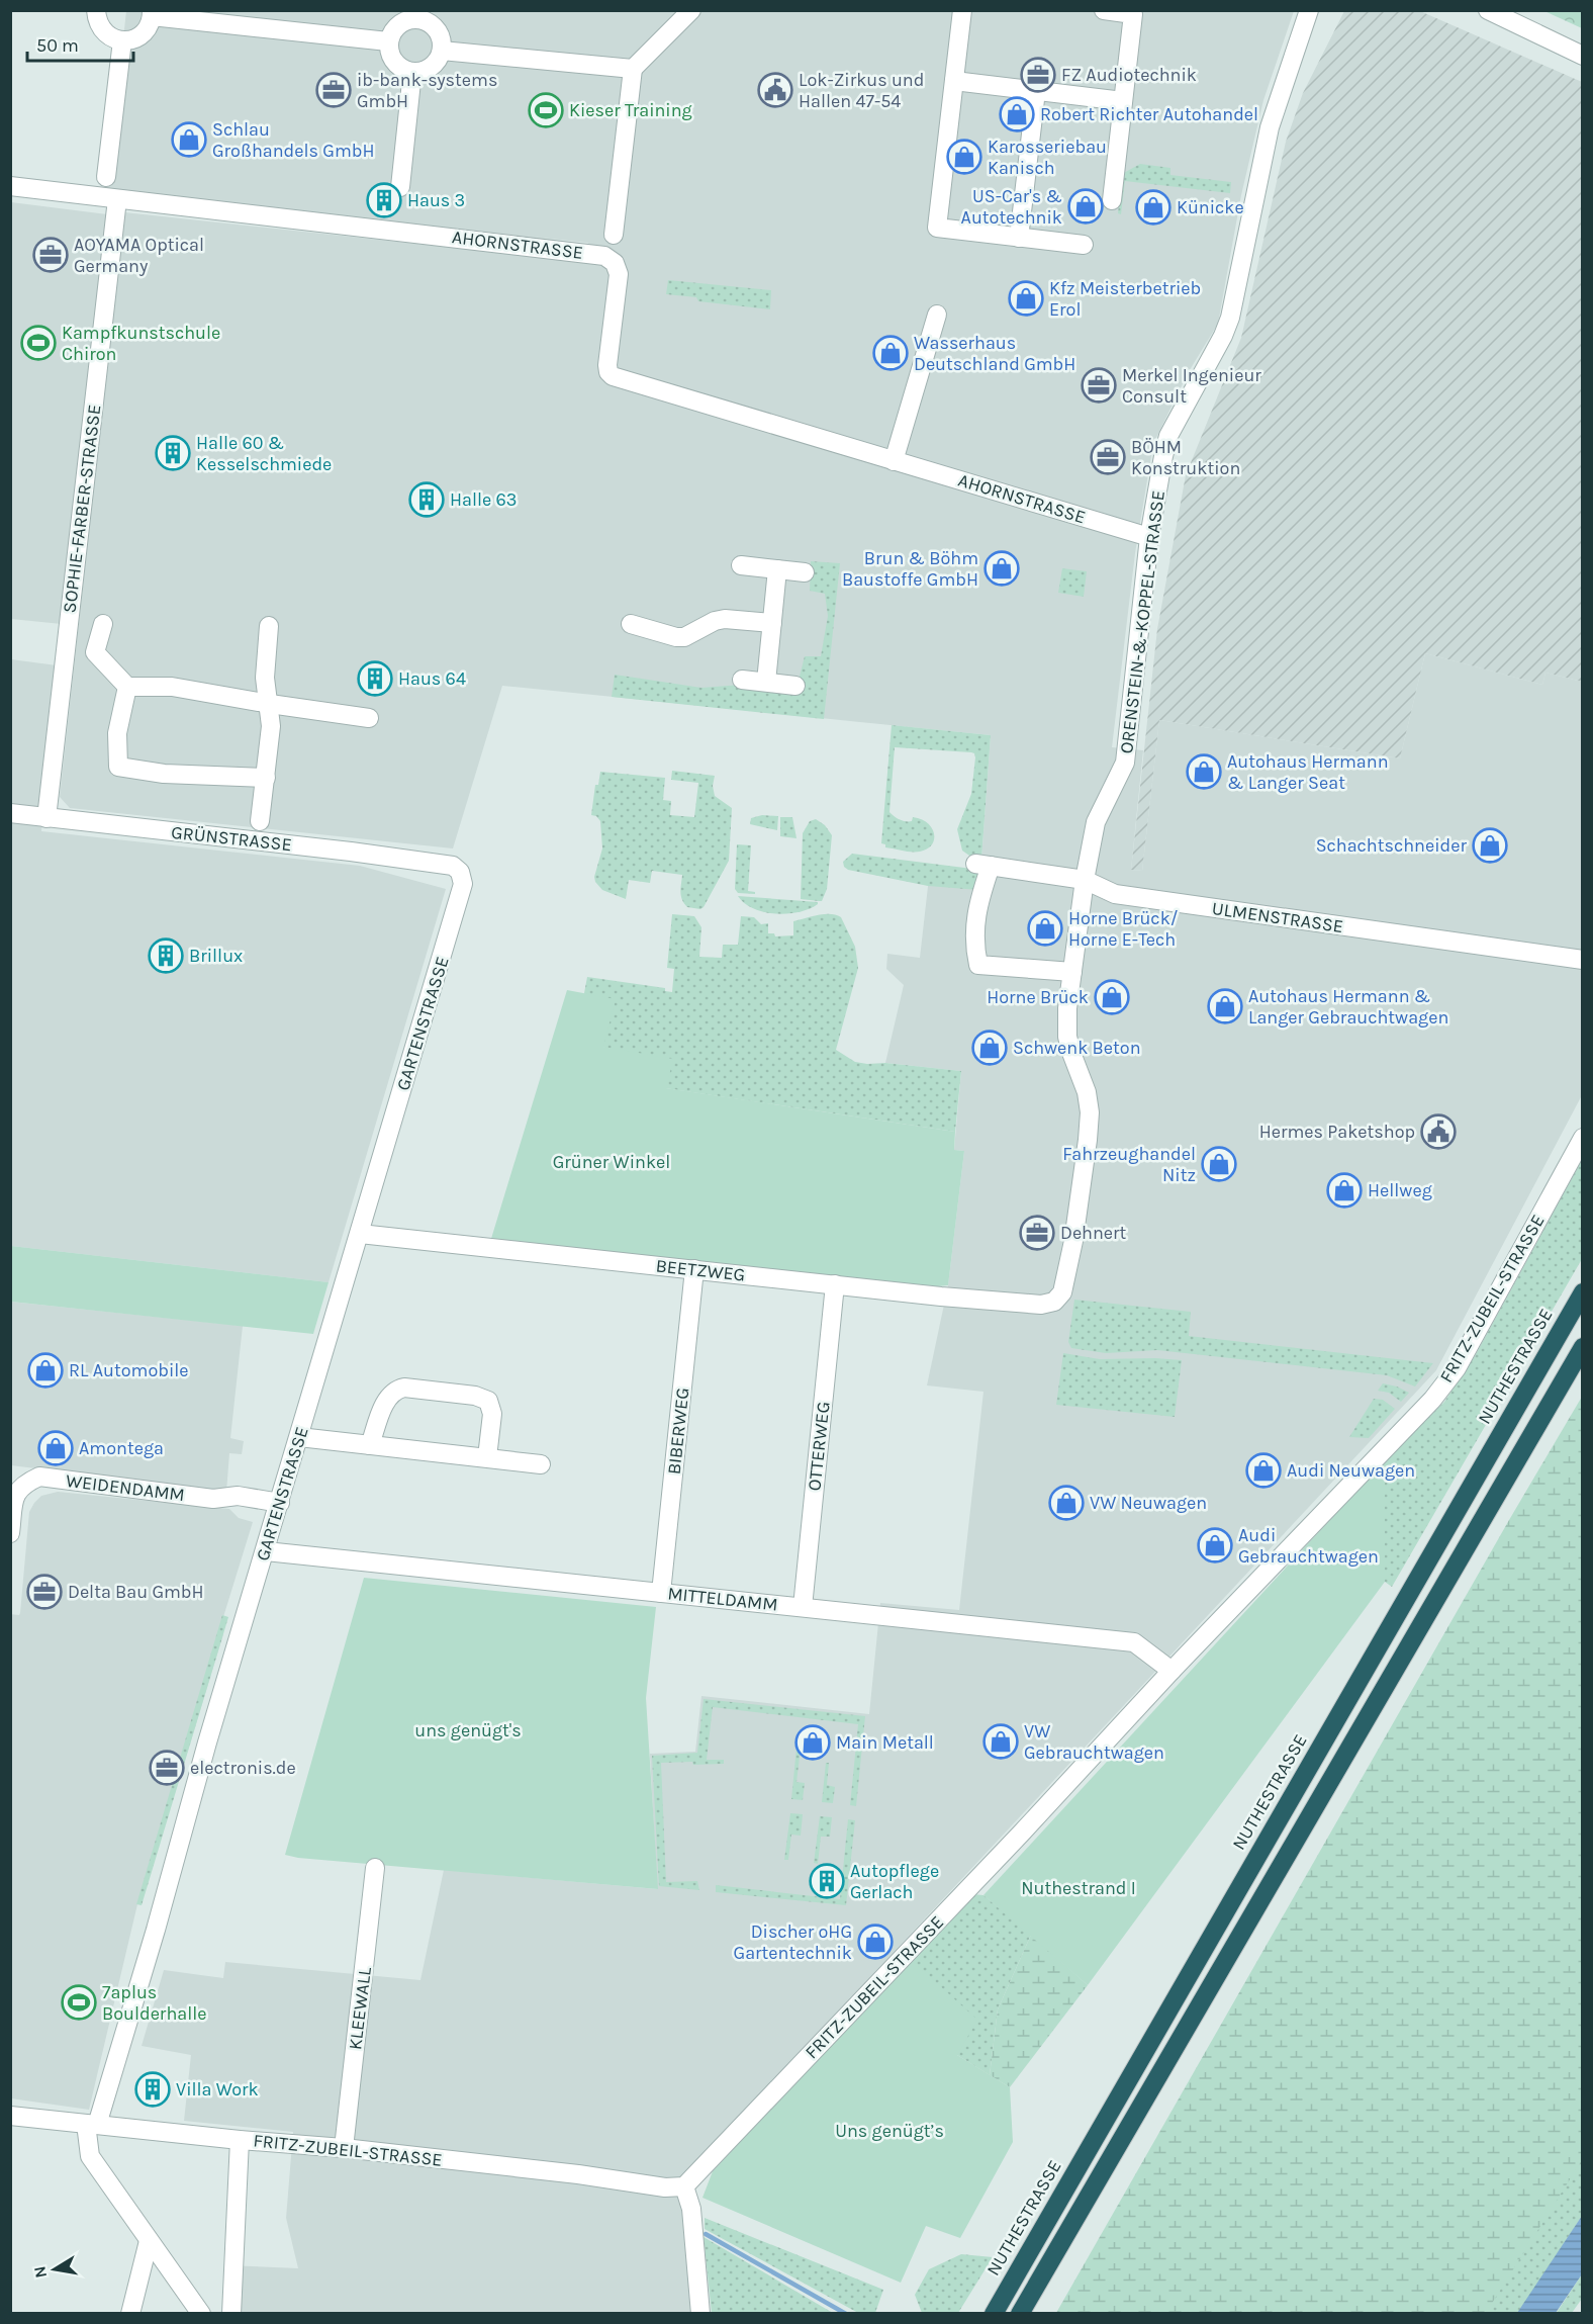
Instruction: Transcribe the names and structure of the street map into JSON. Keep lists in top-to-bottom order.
{
  "streets": {
    "highway": ["NUTHESTRASSE"],
    "street": [
      "AHORNSTRASSE",
      "SOPHIE-FARBER-STRASSE",
      "ORENSTEIN-&-KOPPEL-STRASSE",
      "GRÜNSTRASSE",
      "ULMENSTRASSE",
      "GARTENSTRASSE",
      "BEETZWEG",
      "FRITZ-ZUBEIL-STRASSE",
      "BIBERWEG",
      "OTTERWEG",
      "WEIDENDAMM",
      "MITTELDAMM",
      "KLEEWALL"
    ]
  },
  "crossings": [
    ["AHORNSTRASSE", "SOPHIE-FARBER-STRASSE"],
    ["AHORNSTRASSE", "ORENSTEIN-&-KOPPEL-STRASSE"],
    ["SOPHIE-FARBER-STRASSE", "GRÜNSTRASSE"],
    ["ORENSTEIN-&-KOPPEL-STRASSE", "ULMENSTRASSE"],
    ["ORENSTEIN-&-KOPPEL-STRASSE", "BEETZWEG"],
    ["GRÜNSTRASSE", "GARTENSTRASSE"],
    ["GARTENSTRASSE", "BEETZWEG"],
    ["GARTENSTRASSE", "FRITZ-ZUBEIL-STRASSE"],
    ["GARTENSTRASSE", "WEIDENDAMM"],
    ["GARTENSTRASSE", "MITTELDAMM"],
    ["BEETZWEG", "BIBERWEG"],
    ["BEETZWEG", "OTTERWEG"],
    ["FRITZ-ZUBEIL-STRASSE", "MITTELDAMM"],
    ["FRITZ-ZUBEIL-STRASSE", "KLEEWALL"],
    ["BIBERWEG", "MITTELDAMM"],
    ["OTTERWEG", "MITTELDAMM"]
  ],
  "parks": [
    "Grüner Winkel",
    "uns genügt's",
    "Nuthestrand I",
    "Uns genügt’s"
  ],
  "places": {
    "office": [
      "FZ Audiotechnik",
      "ib-bank-systems GmbH",
      "AOYAMA Optical Germany",
      "Merkel Ingenieur Consult",
      "BÖHM Konstruktion",
      "Dehnert",
      "Delta Bau GmbH",
      "electronis.de"
    ],
    "public building": ["Lok-Zirkus und Hallen 47-54", "Hermes Paketshop"],
    "sports": ["Kieser Training", "Kampfkunstschule Chiron", "7aplus Boulderhalle"],
    "shop": [
      "Robert Richter Autohandel",
      "Schlau Großhandels GmbH",
      "Karosseriebau Kanisch",
      "US-Car's & Autotechnik",
      "Künicke",
      "Kfz Meisterbetrieb Erol",
      "Wasserhaus Deutschland GmbH",
      "Brun & Böhm Baustoffe GmbH",
      "Autohaus Hermann & Langer Seat",
      "Schachtschneider",
      "Horne Brück/ Horne E-Tech",
      "Horne Brück",
      "Autohaus Hermann & Langer Gebrauchtwagen",
      "Schwenk Beton",
      "Fahrzeughandel Nitz",
      "Hellweg",
      "RL Automobile",
      "Amontega",
      "Audi Neuwagen",
      "VW Neuwagen",
      "Audi Gebrauchtwagen",
      "VW Gebrauchtwagen",
      "Main Metall",
      "Discher oHG Gartentechnik"
    ],
    "building": [
      "Haus 3",
      "Halle 60 & Kesselschmiede",
      "Halle 63",
      "Haus 64",
      "Brillux",
      "Autopflege Gerlach",
      "Villa Work"
    ]
  },
  "scale_bar": "50 m",
  "north": "left"
}
